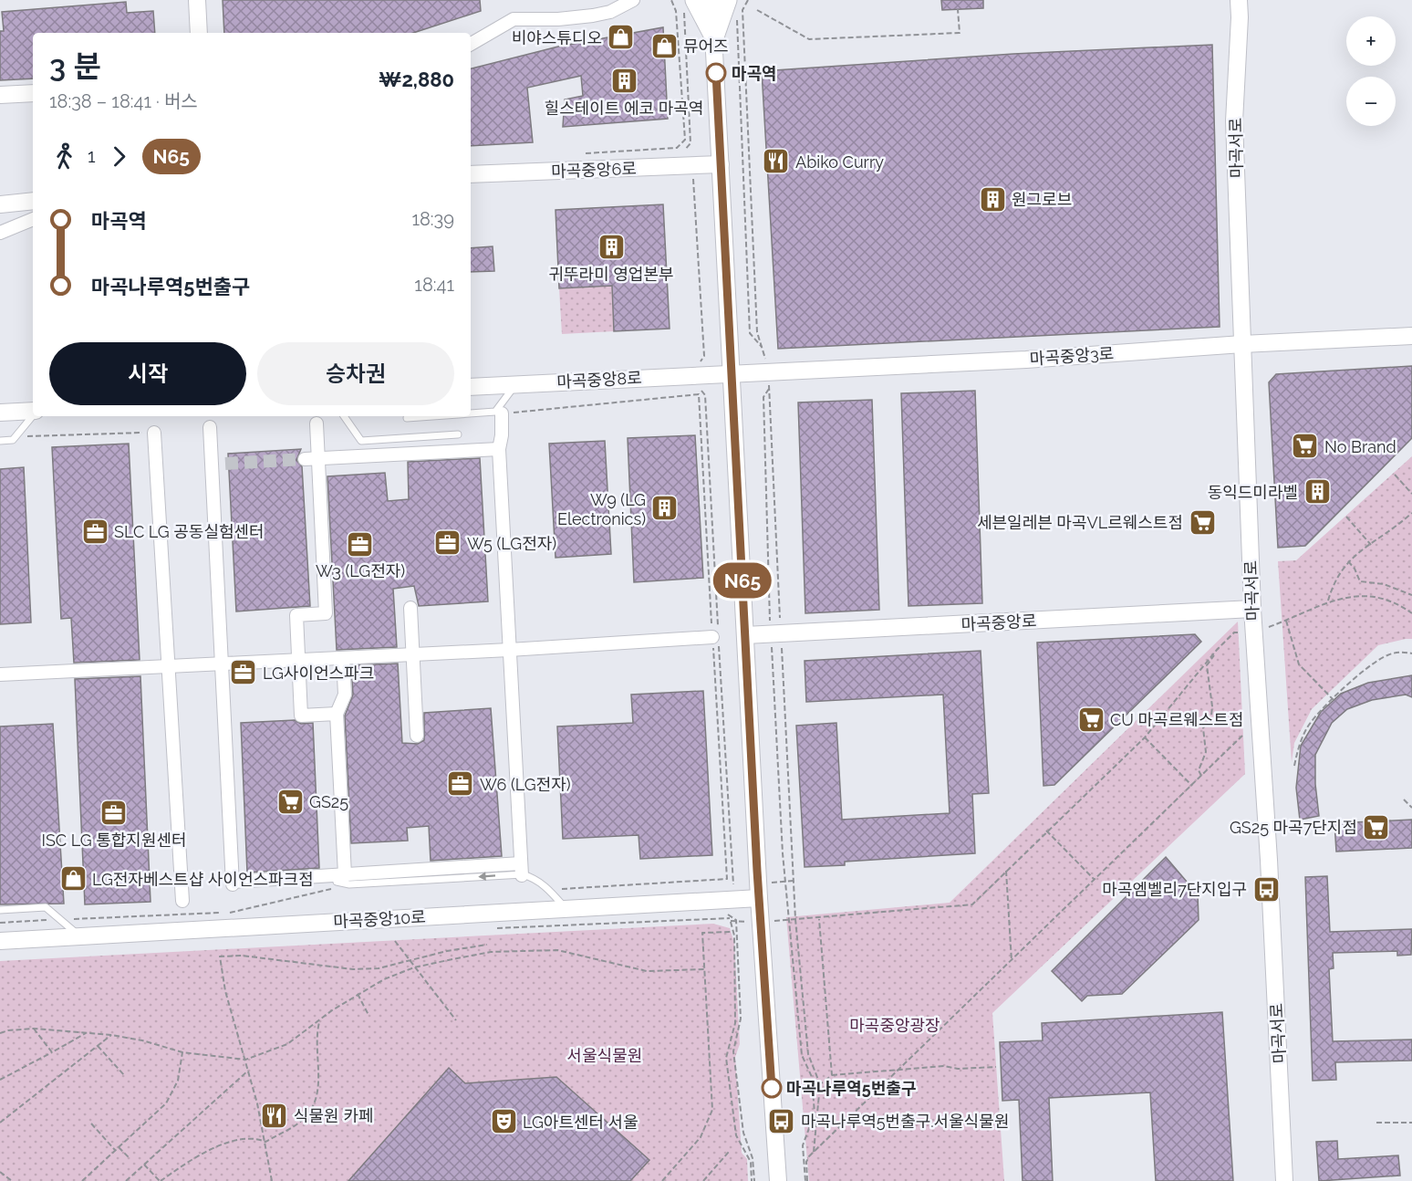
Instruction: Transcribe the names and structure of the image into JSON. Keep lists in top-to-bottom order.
{
  "streets": {
    "street": [
      "마곡서로",
      "마곡중앙6로",
      "마곡중앙3로",
      "마곡중앙8로",
      "마곡중앙로",
      "마곡중앙10로"
    ]
  },
  "crossings": [
    ["마곡서로", "마곡중앙3로"],
    ["마곡서로", "마곡중앙로"],
    ["마곡중앙3로", "마곡중앙8로"]
  ],
  "parks": ["마곡중앙광장", "서울식물원"],
  "places": {
    "shop": ["비야스튜디오", "뮤어즈", "LG전자베스트샵 사이언스파크점"],
    "other": ["마곡역", "마곡나루역5번출구"],
    "building": [
      "힐스테이트 에코 마곡역",
      "원그로브",
      "귀뚜라미 영업본부",
      "동익드미라벨",
      "W9 (LG Electronics)"
    ],
    "restaurant": ["Abiko Curry", "식물원 카페"],
    "supermarket": [
      "No Brand",
      "세븐일레븐 마곡VL르웨스트점",
      "CU 마곡르웨스트점",
      "GS25",
      "GS25 마곡7단지점"
    ],
    "office": [
      "SLC LG 공동실험센터",
      "W5 (LG전자)",
      "W3 (LG전자)",
      "LG사이언스파크",
      "W6 (LG전자)",
      "ISC LG 통합지원센터"
    ],
    "bus stop": ["마곡엠벨리7단지입구", "마곡나루역5번출구.서울식물원"],
    "theatre": ["LG아트센터 서울"]
  },
  "lines": ["bus line N65"],
  "page": {
    "on_map": "N65",
    "map_buttons": ["+", "−"],
    "heading": ["3 분", "18:38 – 18:41 · 버스", "₩2,880"],
    "legs": ["1", "N65"],
    "list": [
      {
        "name": "마곡역",
        "value": "18:39"
      },
      {
        "name": "마곡나루역5번출구",
        "value": "18:41"
      }
    ],
    "buttons": ["시작", "승차권"]
  }
}
